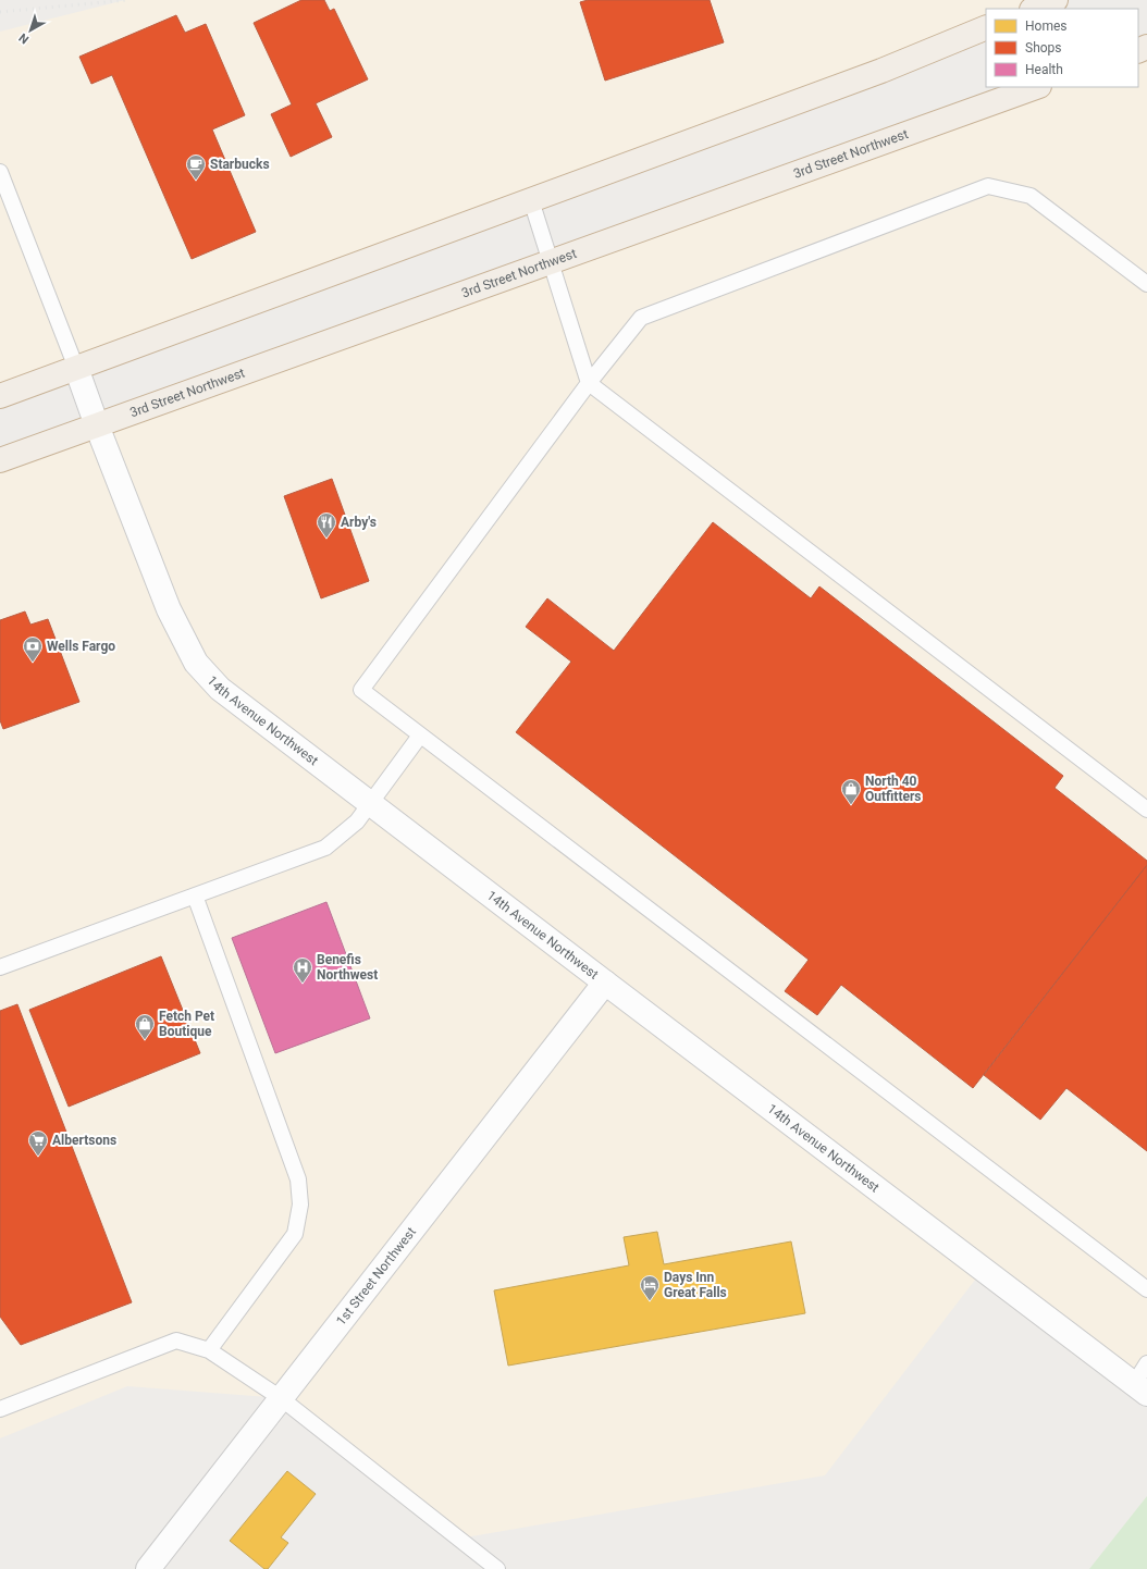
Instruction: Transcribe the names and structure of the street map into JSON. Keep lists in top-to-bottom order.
{
  "streets": {
    "highway": ["3rd Street Northwest"],
    "street": ["14th Avenue Northwest", "1st Street Northwest"]
  },
  "crossings": [
    ["3rd Street Northwest", "14th Avenue Northwest"],
    ["14th Avenue Northwest", "1st Street Northwest"]
  ],
  "places": {
    "cafe": ["Starbucks"],
    "restaurant": ["Arby's"],
    "bank": ["Wells Fargo"],
    "shop": ["North 40 Outfitters", "Fetch Pet Boutique"],
    "hospital": ["Benefis Northwest"],
    "supermarket": ["Albertsons"],
    "hotel": ["Days Inn Great Falls"]
  },
  "legend": ["Homes", "Shops", "Health"],
  "north": "bottom left"
}
